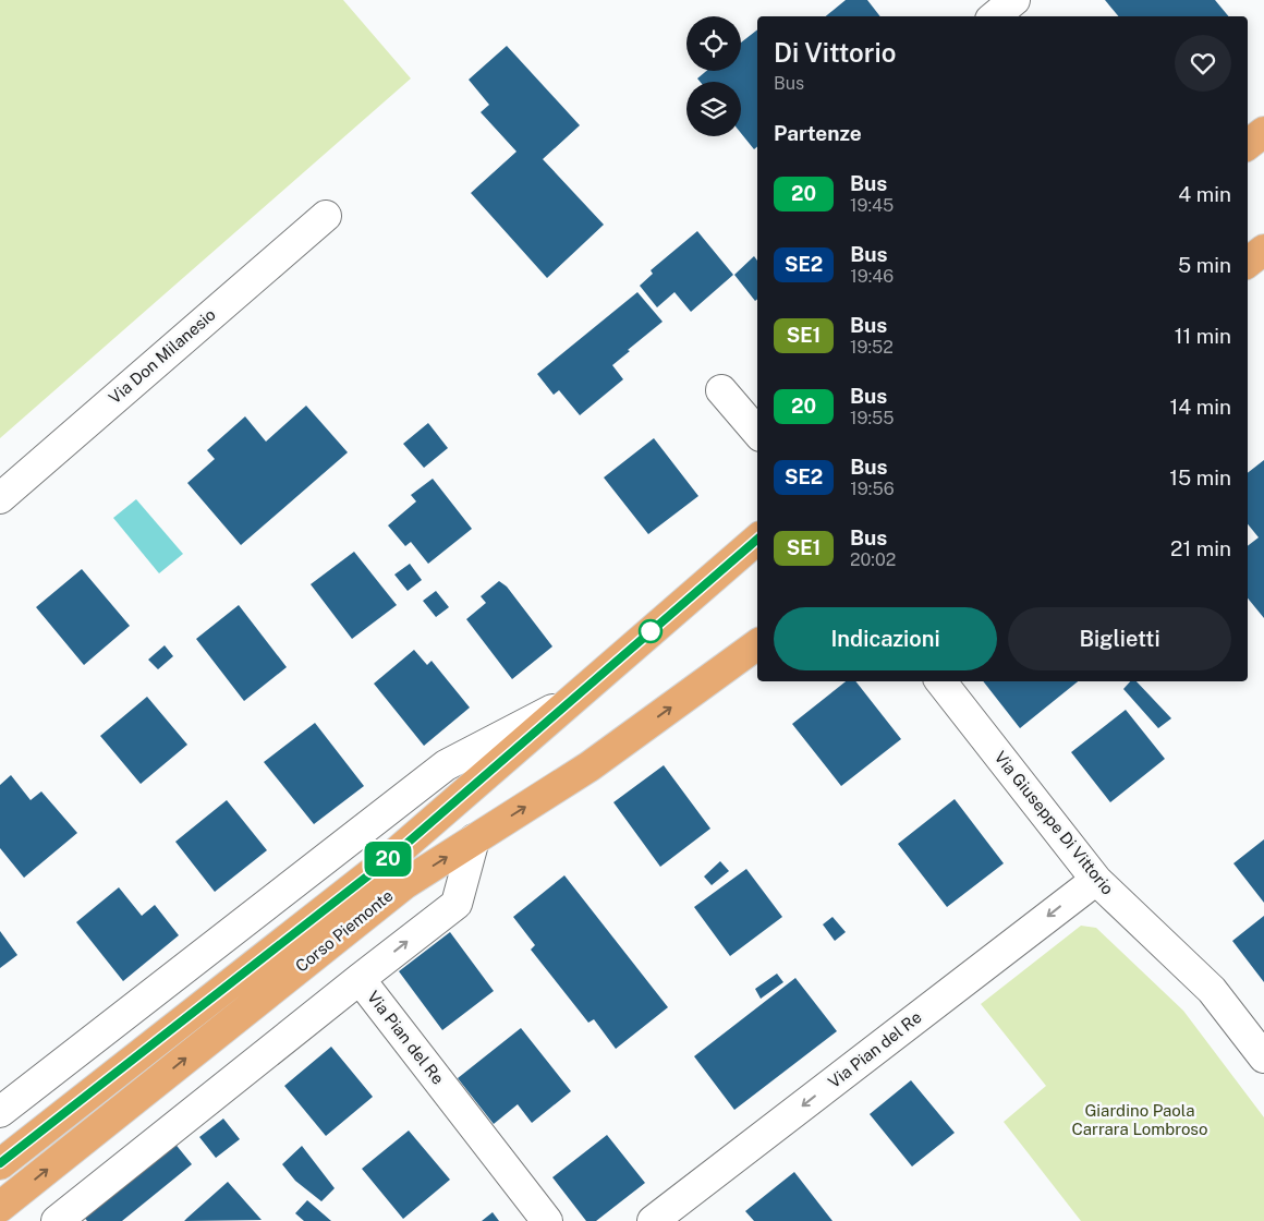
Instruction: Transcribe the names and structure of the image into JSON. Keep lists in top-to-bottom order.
{
  "streets": {
    "main road": ["Corso Piemonte"],
    "street": ["Via Don Milanesio", "Via Giuseppe Di Vittorio", "Via Pian del Re"]
  },
  "crossings": [
    ["Via Giuseppe Di Vittorio", "Via Pian del Re"],
    ["Corso Piemonte", "Via Pian del Re"]
  ],
  "parks": ["Giardino Paola Carrara Lombroso"],
  "lines": ["bus line 20"],
  "page": {
    "on_map": "20",
    "heading": [
      ["Di Vittorio", "Bus"],
      "Partenze"
    ],
    "list": [
      {
        "mark": "20",
        "name": "Bus",
        "note": "19:45",
        "value": "4 min"
      },
      {
        "mark": "SE2",
        "name": "Bus",
        "note": "19:46",
        "value": "5 min"
      },
      {
        "mark": "SE1",
        "name": "Bus",
        "note": "19:52",
        "value": "11 min"
      },
      {
        "mark": "20",
        "name": "Bus",
        "note": "19:55",
        "value": "14 min"
      },
      {
        "mark": "SE2",
        "name": "Bus",
        "note": "19:56",
        "value": "15 min"
      },
      {
        "mark": "SE1",
        "name": "Bus",
        "note": "20:02",
        "value": "21 min"
      }
    ],
    "buttons": ["Indicazioni", "Biglietti"]
  }
}
